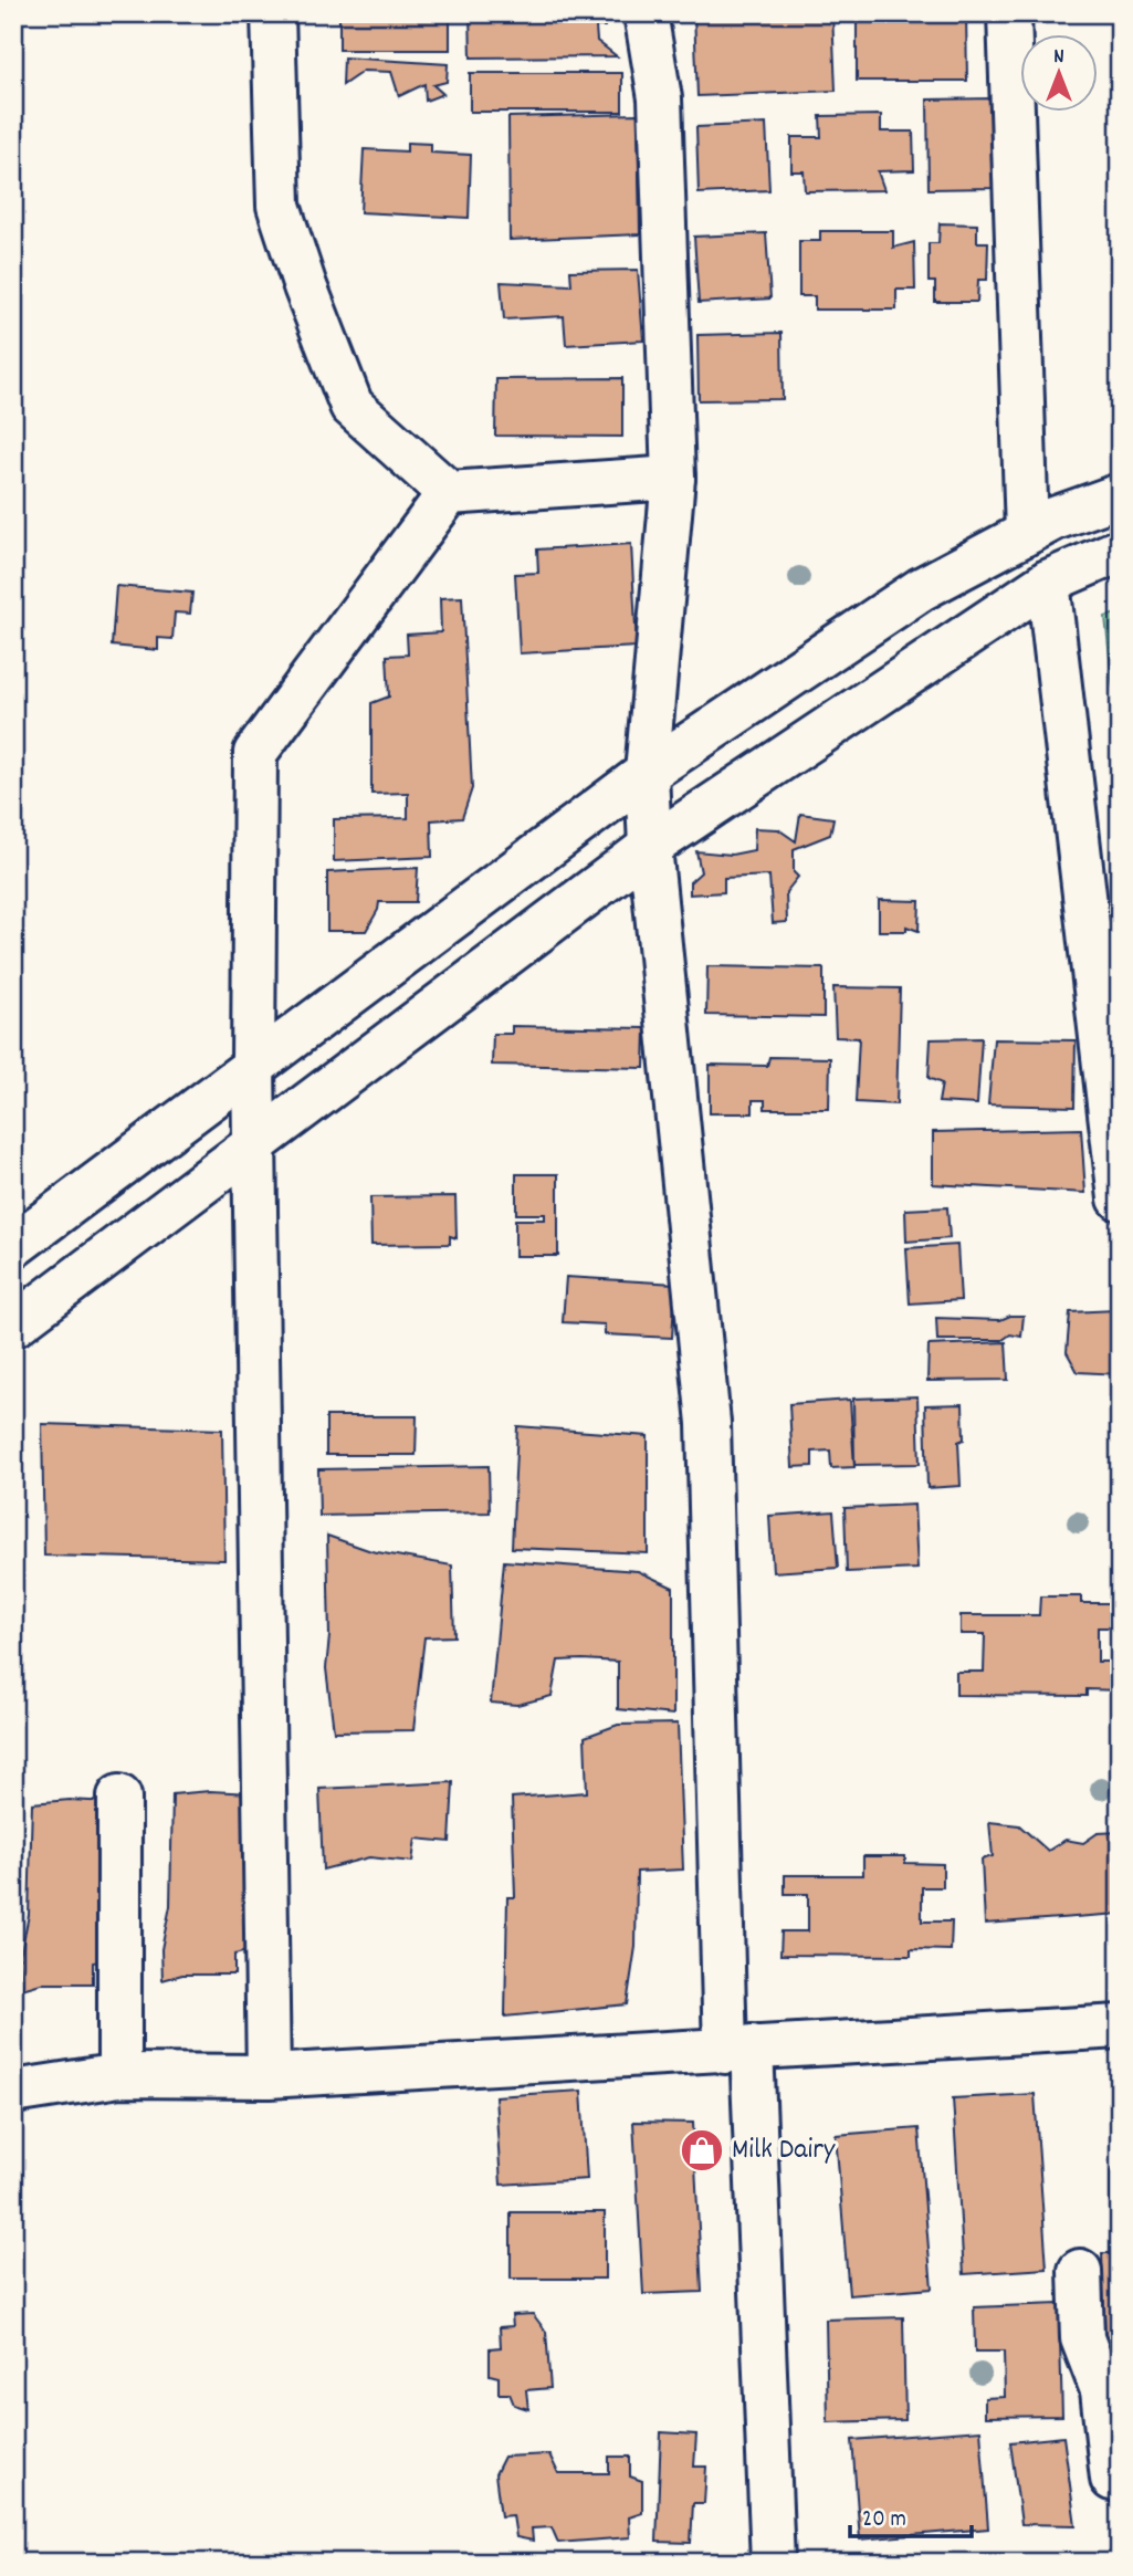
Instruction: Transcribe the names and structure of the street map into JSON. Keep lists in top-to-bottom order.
{
  "places": {
    "shop": ["Milk Dairy"]
  },
  "scale_bar": "20 m",
  "north": "top"
}
